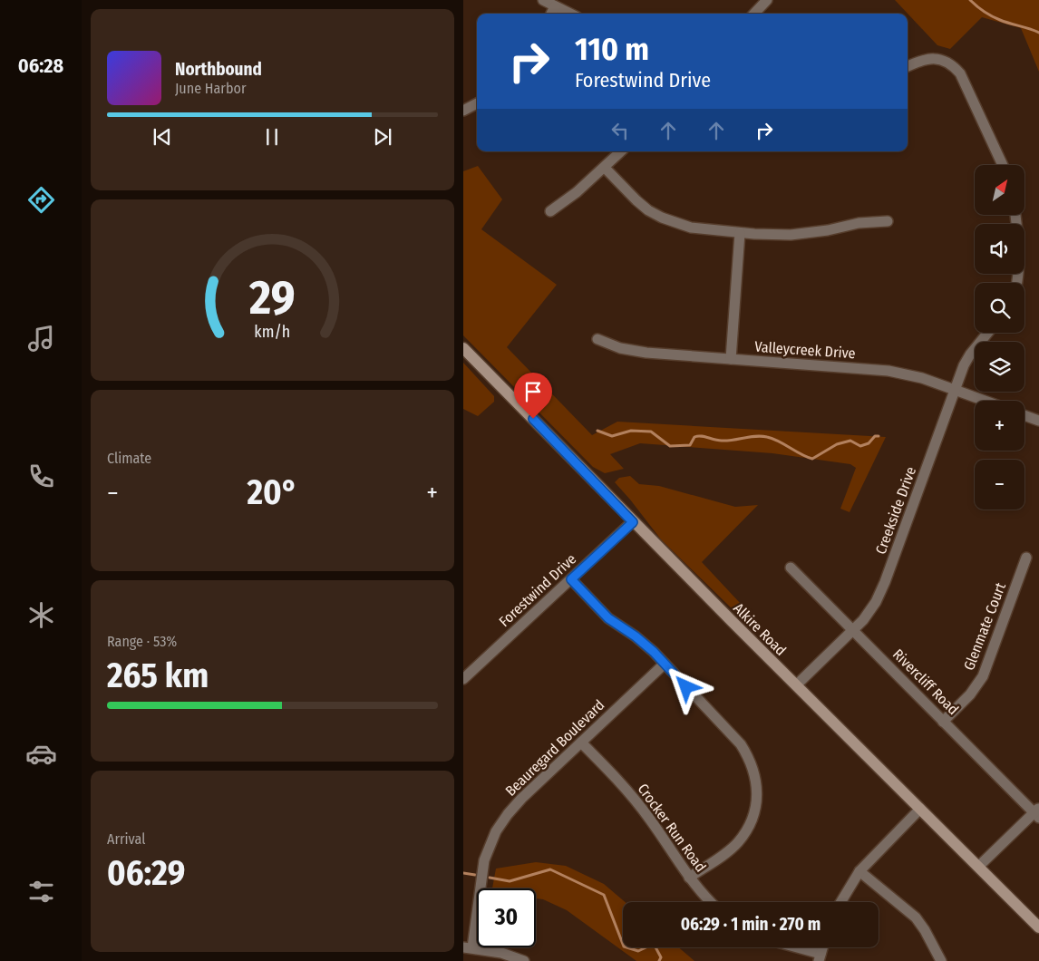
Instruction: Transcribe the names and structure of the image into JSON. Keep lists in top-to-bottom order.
{
  "streets": {
    "main road": ["Alkire Road"],
    "street": [
      "Valleycreek Drive",
      "Creekside Drive",
      "Forestwind Drive",
      "Glenmate Court",
      "Rivercliff Road",
      "Beauregard Boulevard",
      "Crocker Run Road"
    ]
  },
  "crossings": [
    ["Valleycreek Drive", "Creekside Drive"],
    ["Creekside Drive", "Alkire Road"],
    ["Creekside Drive", "Rivercliff Road"],
    ["Forestwind Drive", "Alkire Road"],
    ["Glenmate Court", "Rivercliff Road"],
    ["Beauregard Boulevard", "Crocker Run Road"]
  ],
  "north": "top right",
  "page": {
    "tabs": "06:28",
    "turn": ["110 m", "Forestwind Drive"],
    "song": ["Northbound", "June Harbor"],
    "map_buttons": ["+", "−"],
    "tile": [
      "Climate",
      ["Range · 53%", "265 km"],
      ["Arrival", "06:29"]
    ],
    "heat": ["−", "20°", "+"],
    "limit": "30",
    "trip": "06:29 · 1 min · 270 m",
    "gauge": ["29", "km/h"]
  }
}
